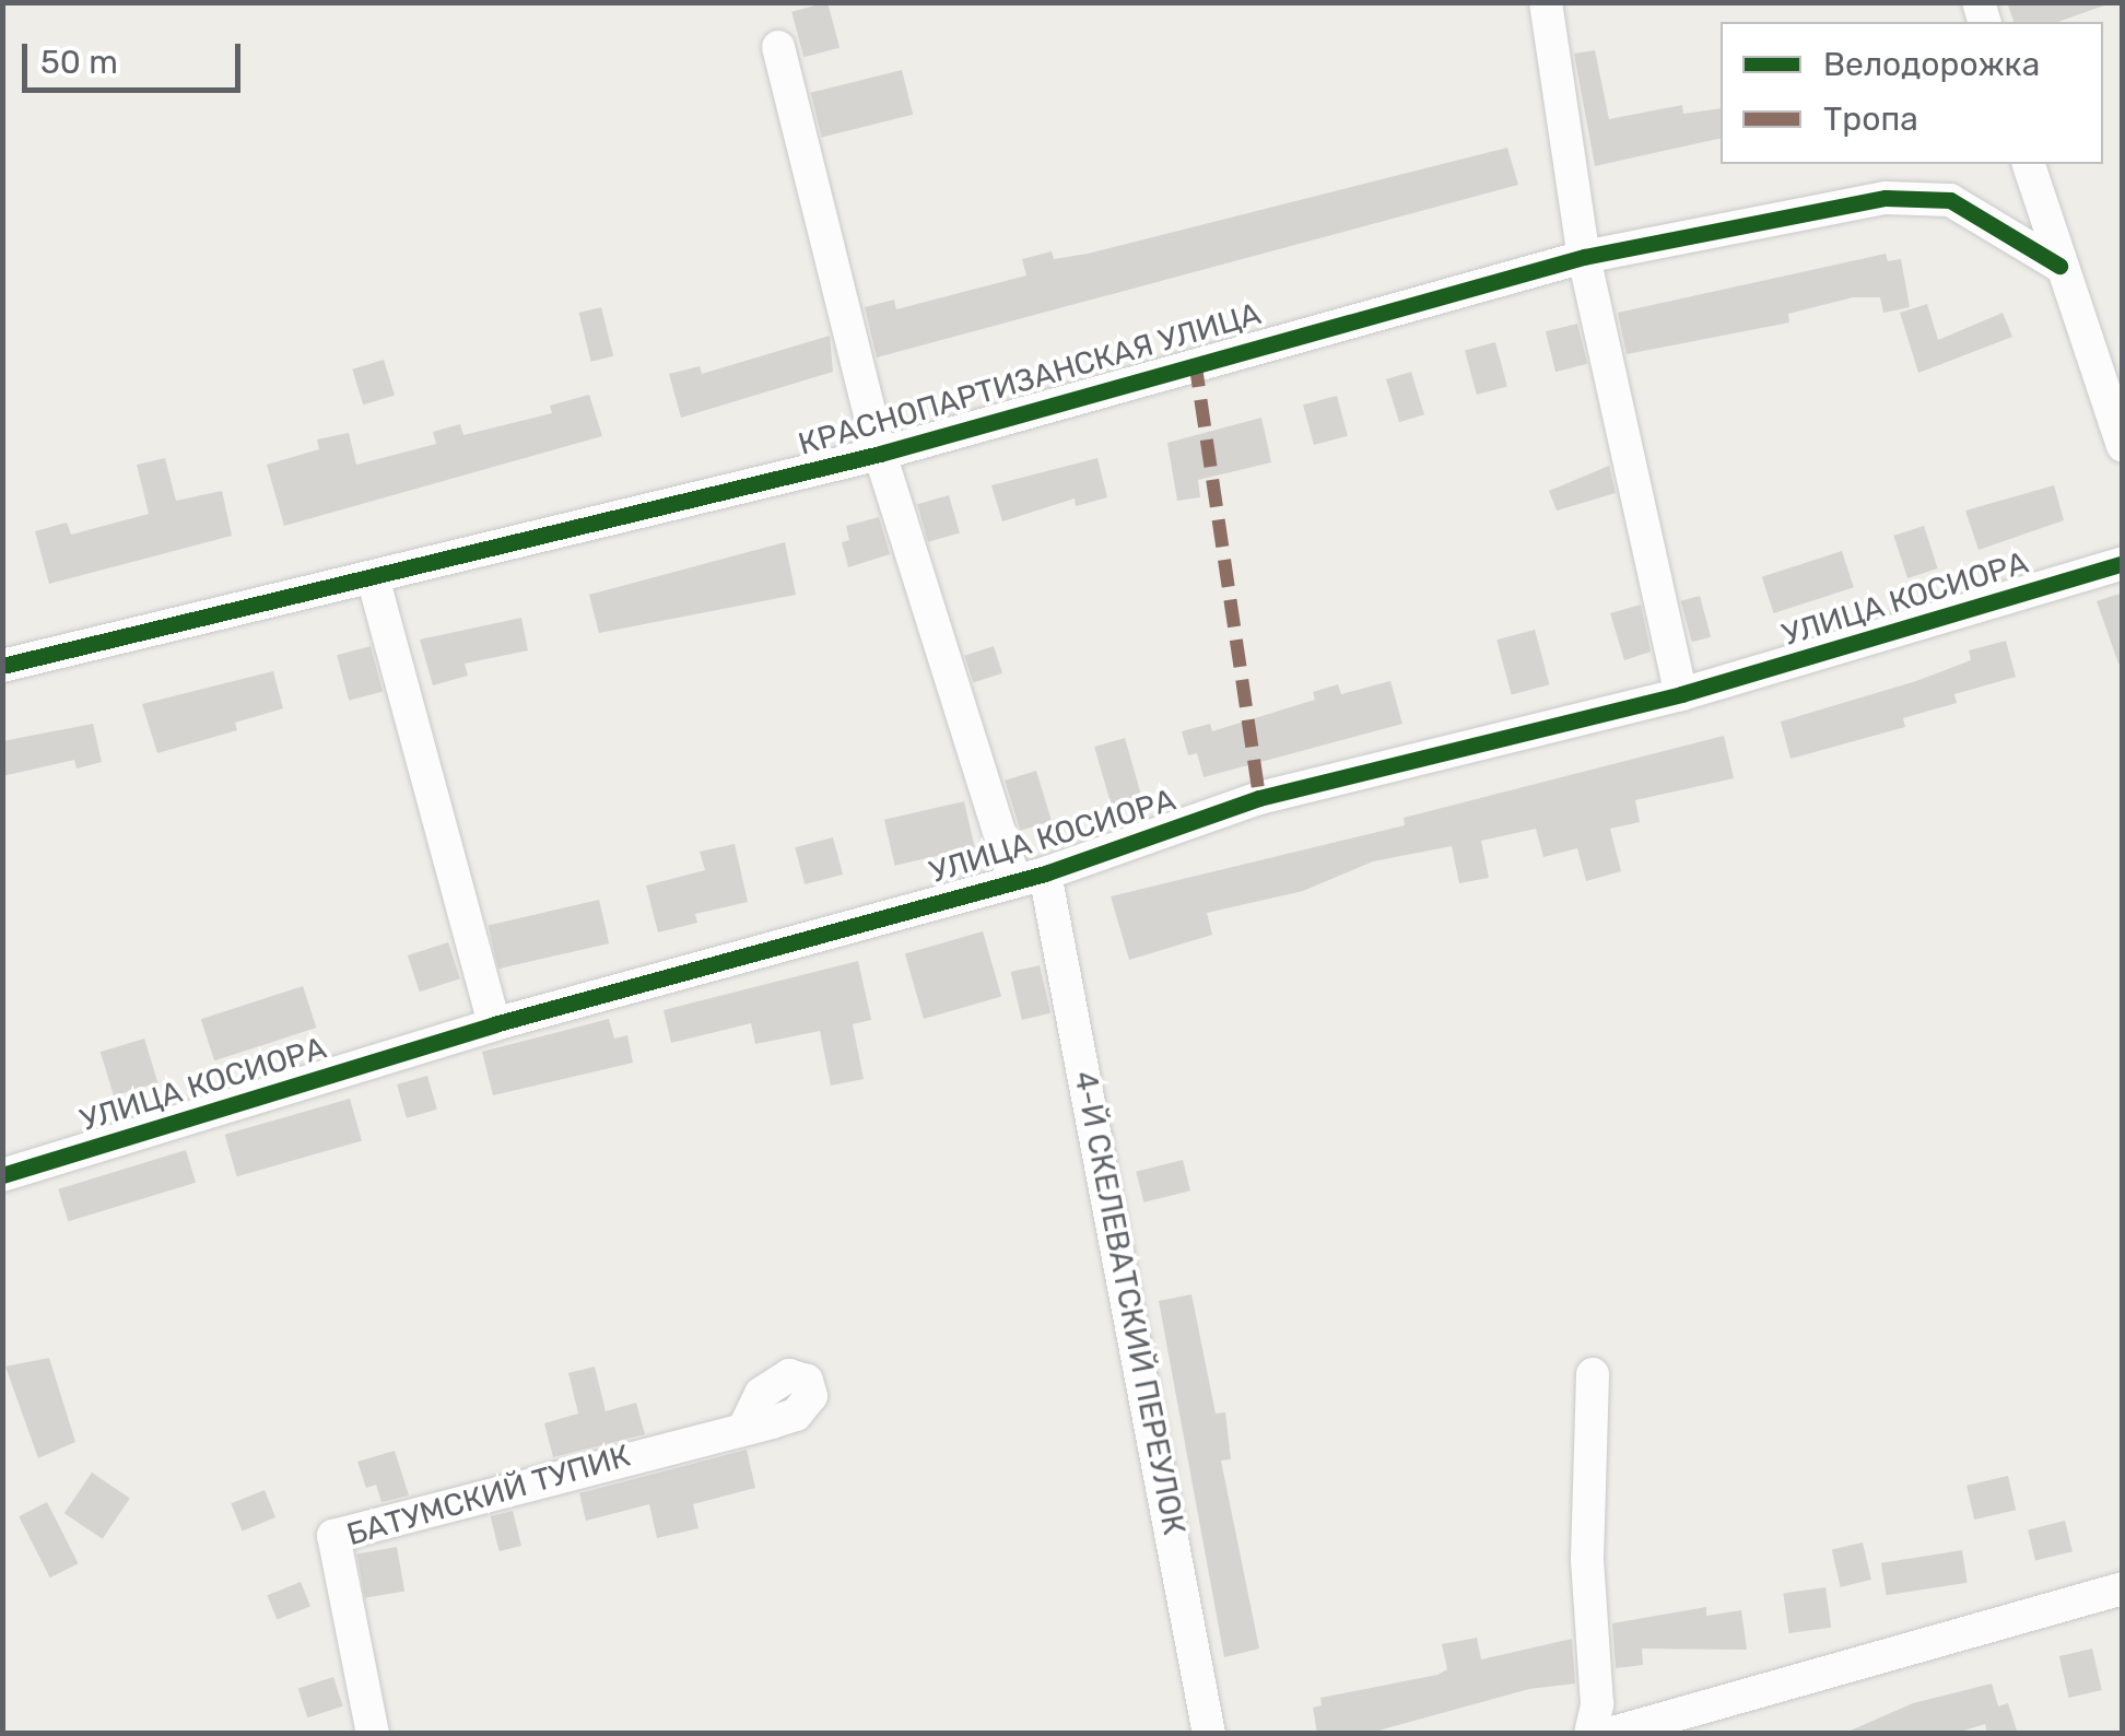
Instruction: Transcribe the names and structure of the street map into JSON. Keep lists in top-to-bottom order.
{
  "streets": {
    "street": [
      "КРАСНОПАРТИЗАНСКАЯ УЛИЦА",
      "УЛИЦА КОСИОРА",
      "4-Й СКЕЛЕВАТСКИЙ ПЕРЕУЛОК",
      "БАТУМСКИЙ ТУПИК"
    ]
  },
  "crossings": [
    ["КРАСНОПАРТИЗАНСКАЯ УЛИЦА", "4-Й СКЕЛЕВАТСКИЙ ПЕРЕУЛОК"],
    ["УЛИЦА КОСИОРА", "4-Й СКЕЛЕВАТСКИЙ ПЕРЕУЛОК"]
  ],
  "legend": ["Велодорожка", "Тропа"],
  "scale_bar": "50 m"
}
